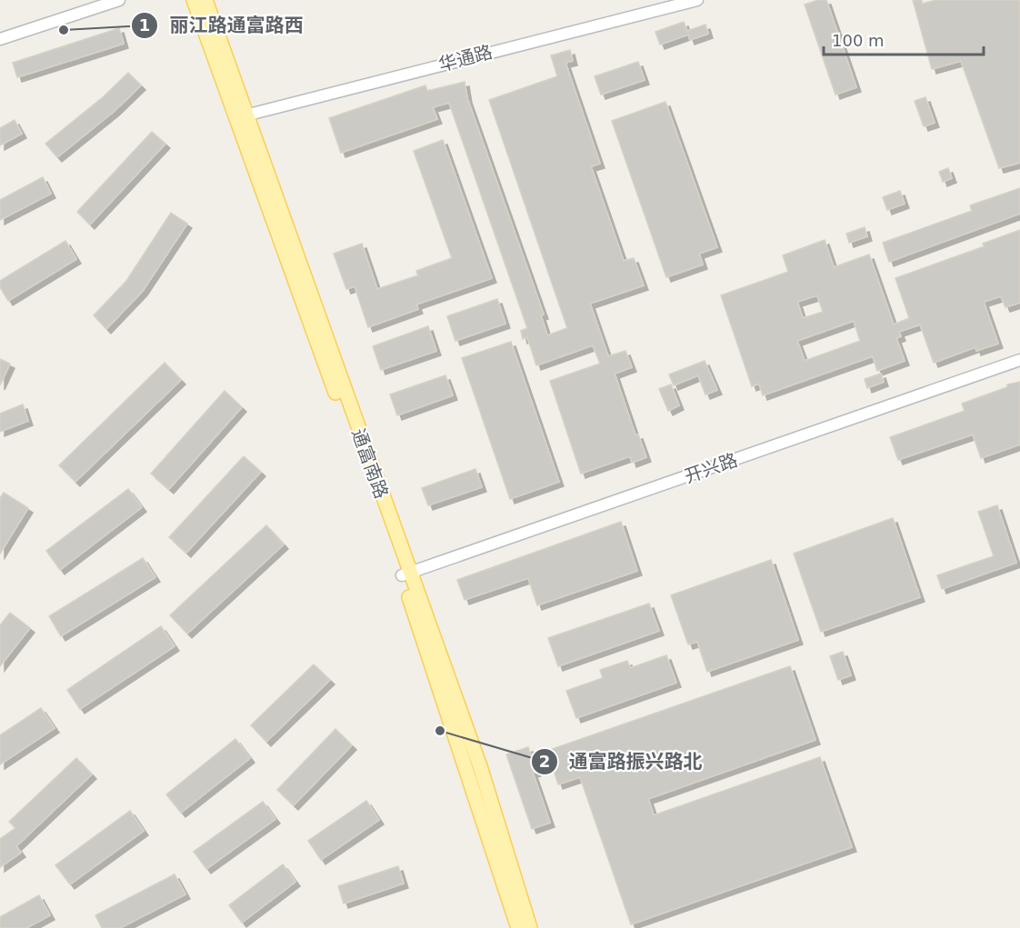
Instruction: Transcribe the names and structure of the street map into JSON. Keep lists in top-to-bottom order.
{
  "streets": {
    "main road": ["通富南路"],
    "street": ["华通路", "开兴路"]
  },
  "crossings": [
    ["华通路", "通富南路"],
    ["通富南路", "开兴路"]
  ],
  "places": ["丽江路通富路西", "通富路振兴路北"],
  "scale_bar": "100 m"
}
